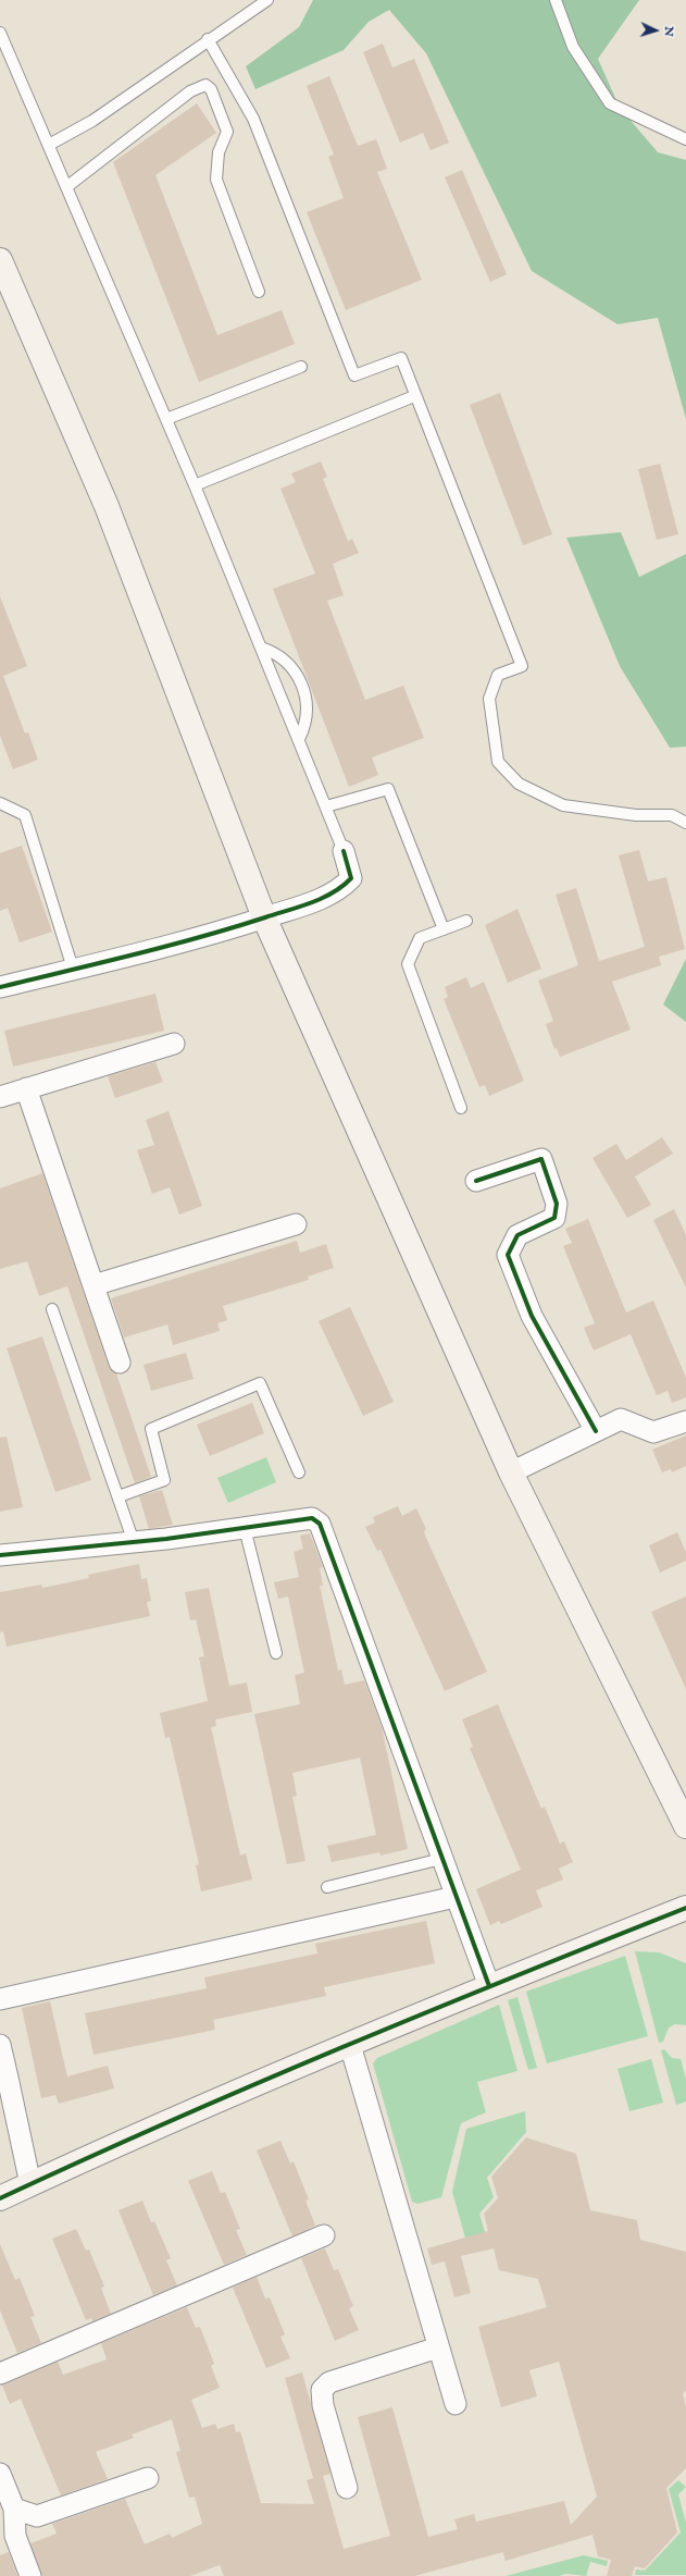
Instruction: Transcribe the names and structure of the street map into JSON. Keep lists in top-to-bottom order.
{
  "north": "right"
}
